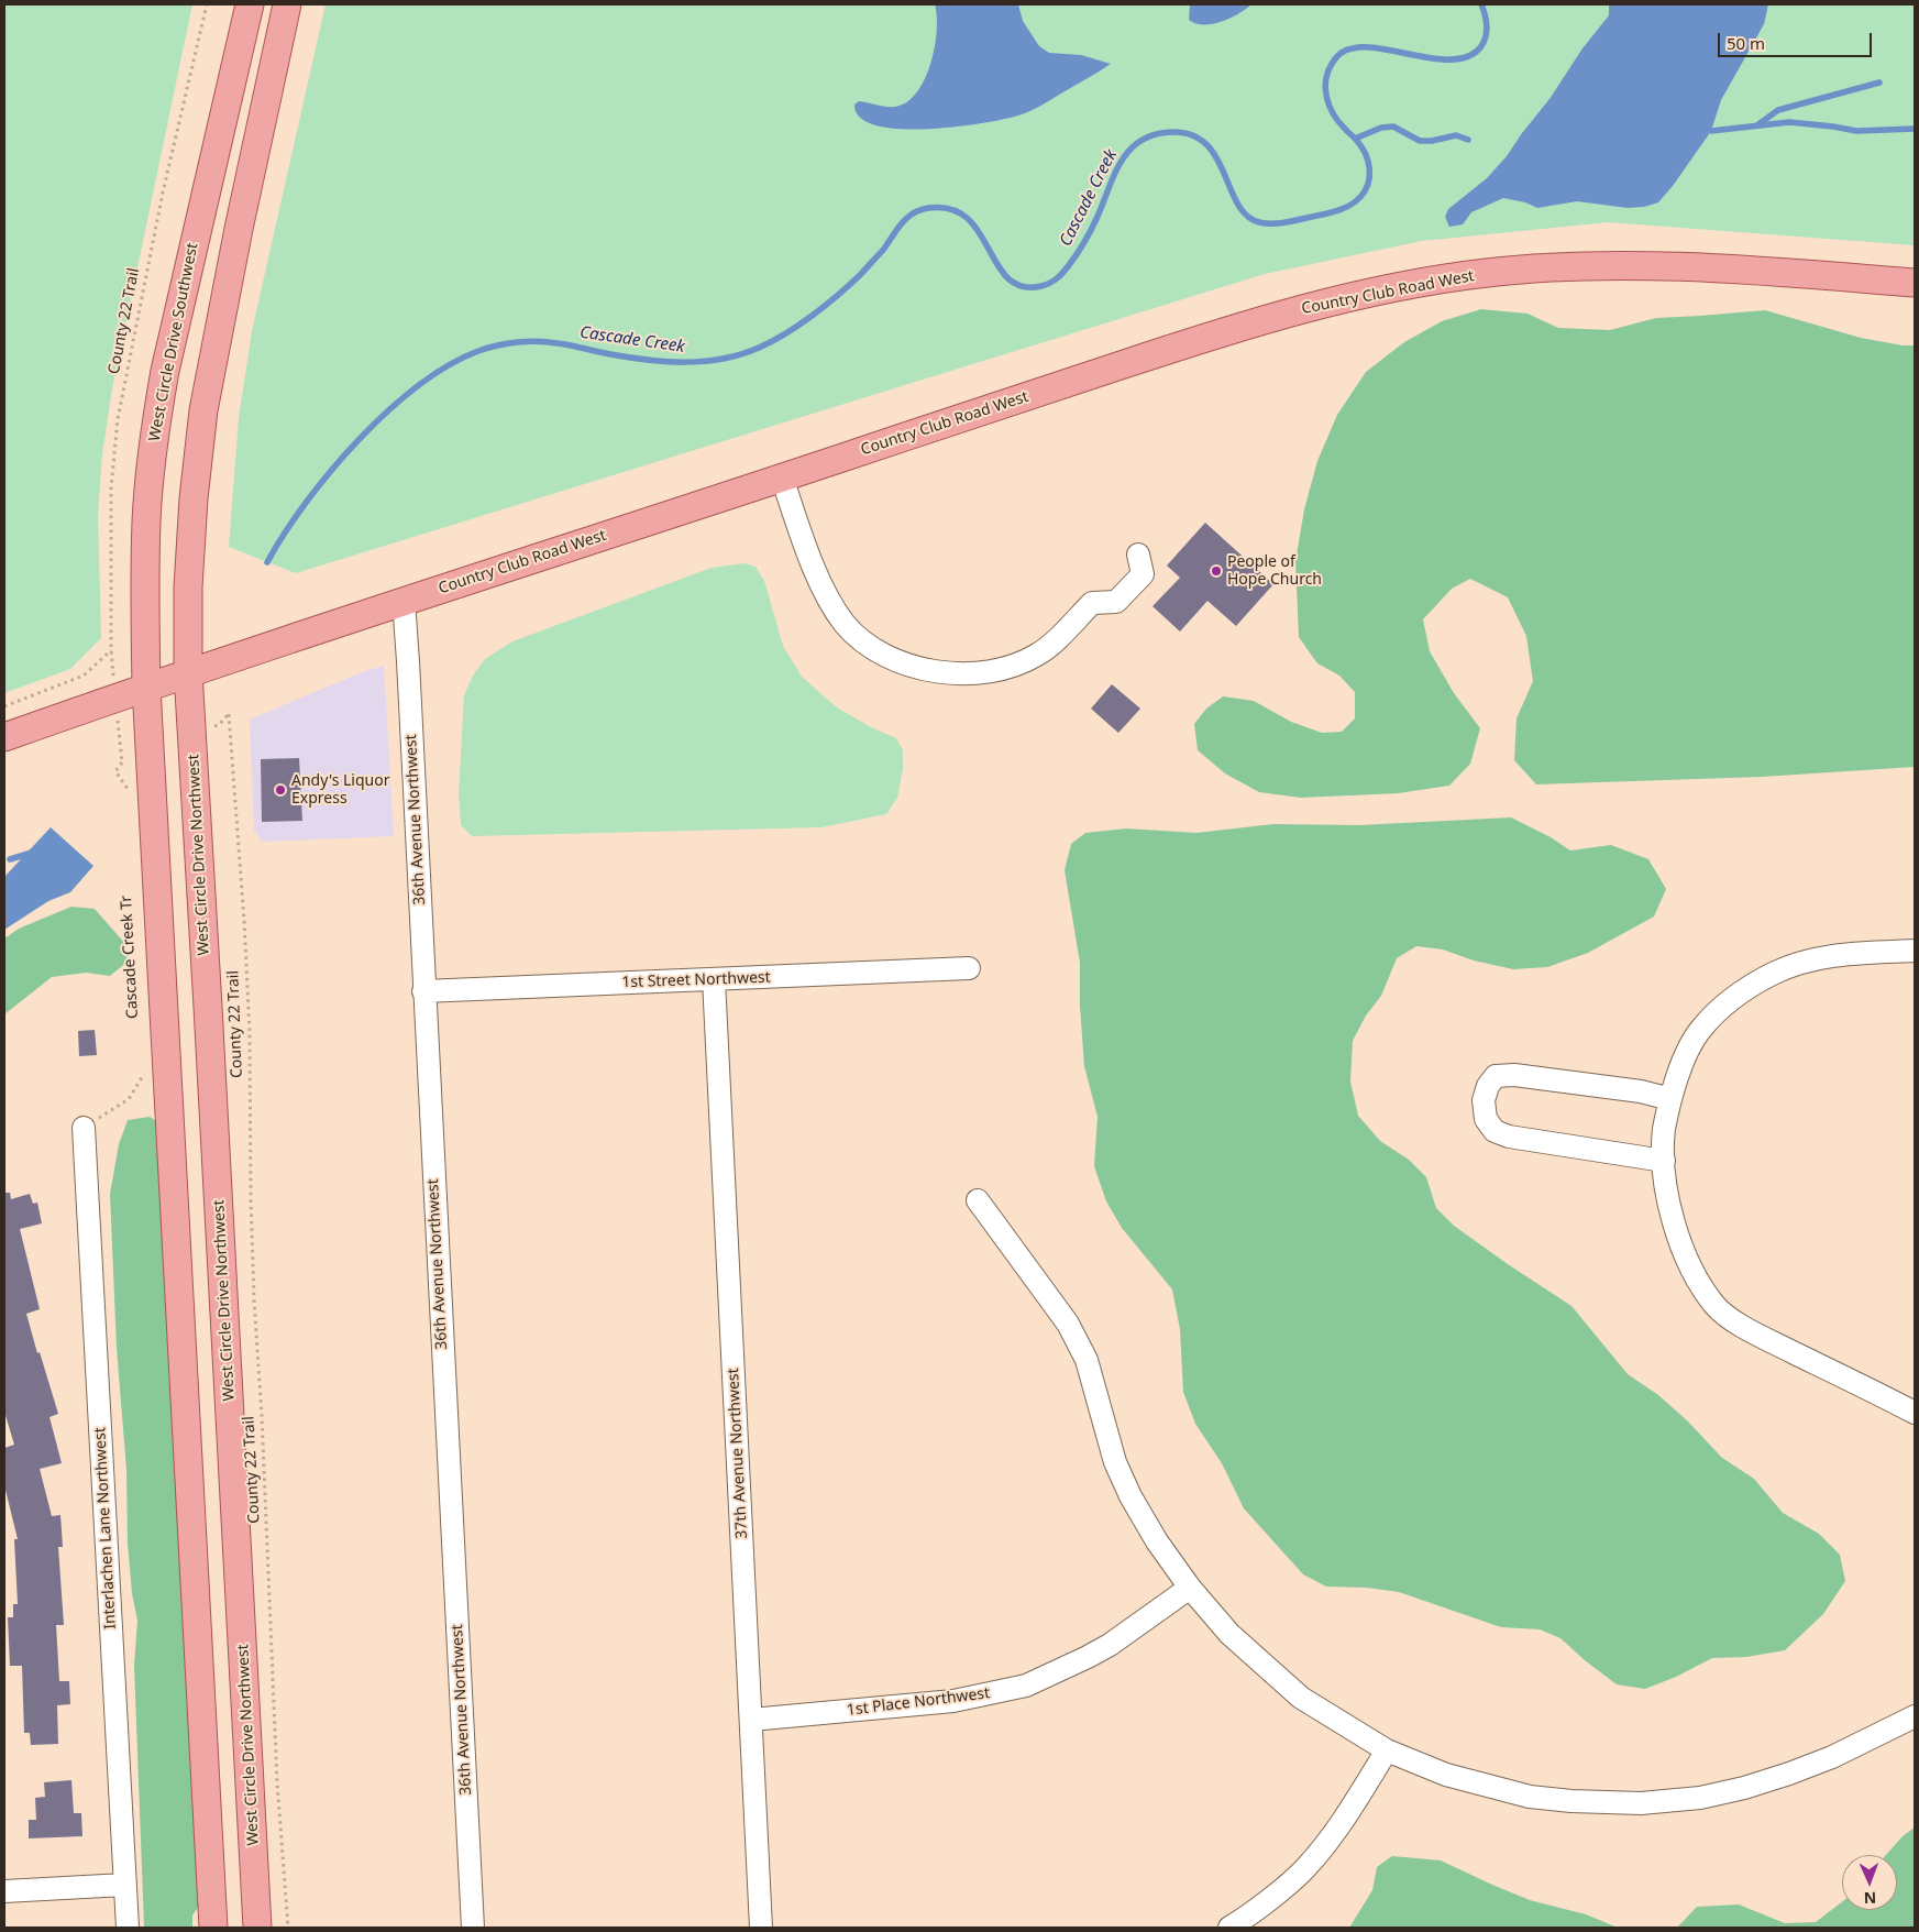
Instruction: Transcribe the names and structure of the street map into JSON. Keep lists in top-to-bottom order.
{
  "streets": {
    "main road": ["Country Club Road West", "West Circle Drive Southwest", "West Circle Drive Northwest"],
    "street": [
      "36th Avenue Northwest",
      "1st Street Northwest",
      "37th Avenue Northwest",
      "Interlachen Lane Northwest",
      "1st Place Northwest"
    ],
    "path": ["County 22 Trail"]
  },
  "crossings": [
    ["Country Club Road West", "West Circle Drive Southwest"],
    ["Country Club Road West", "36th Avenue Northwest"],
    ["Country Club Road West", "West Circle Drive Northwest"],
    ["36th Avenue Northwest", "1st Street Northwest"],
    ["1st Street Northwest", "37th Avenue Northwest"],
    ["37th Avenue Northwest", "1st Place Northwest"]
  ],
  "water": ["Cascade Creek"],
  "places": ["People of Hope Church", "Andy's Liquor Express"],
  "scale_bar": "50 m",
  "north": "bottom"
}
